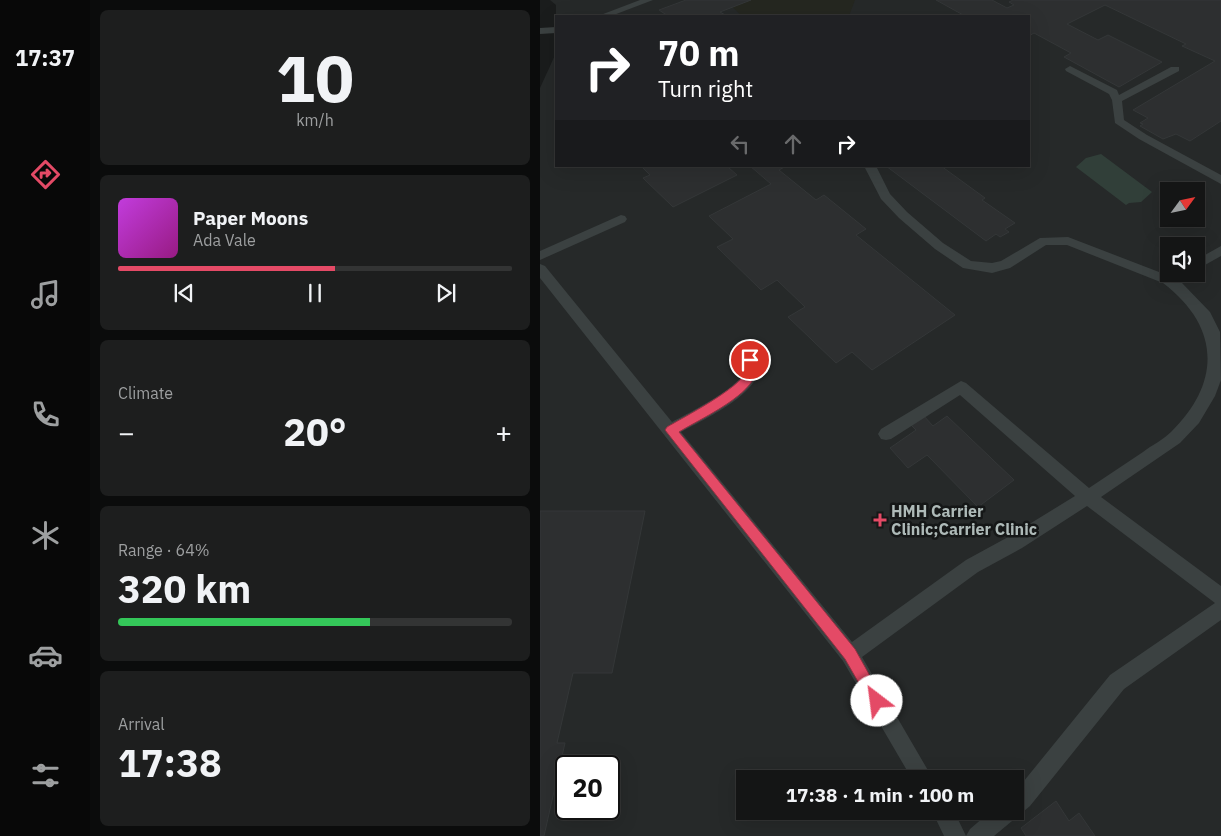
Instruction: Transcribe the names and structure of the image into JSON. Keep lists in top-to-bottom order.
{
  "places": {
    "health": ["HMH Carrier Clinic;Carrier Clinic"]
  },
  "north": "top right",
  "page": {
    "tabs": "17:37",
    "tile": [
      ["10", "km/h"],
      "Climate",
      ["Range · 64%", "320 km"],
      ["Arrival", "17:38"]
    ],
    "turn": ["70 m", "Turn right"],
    "song": ["Paper Moons", "Ada Vale"],
    "heat": ["−", "20°", "+"],
    "limit": "20",
    "trip": "17:38 · 1 min · 100 m"
  }
}
